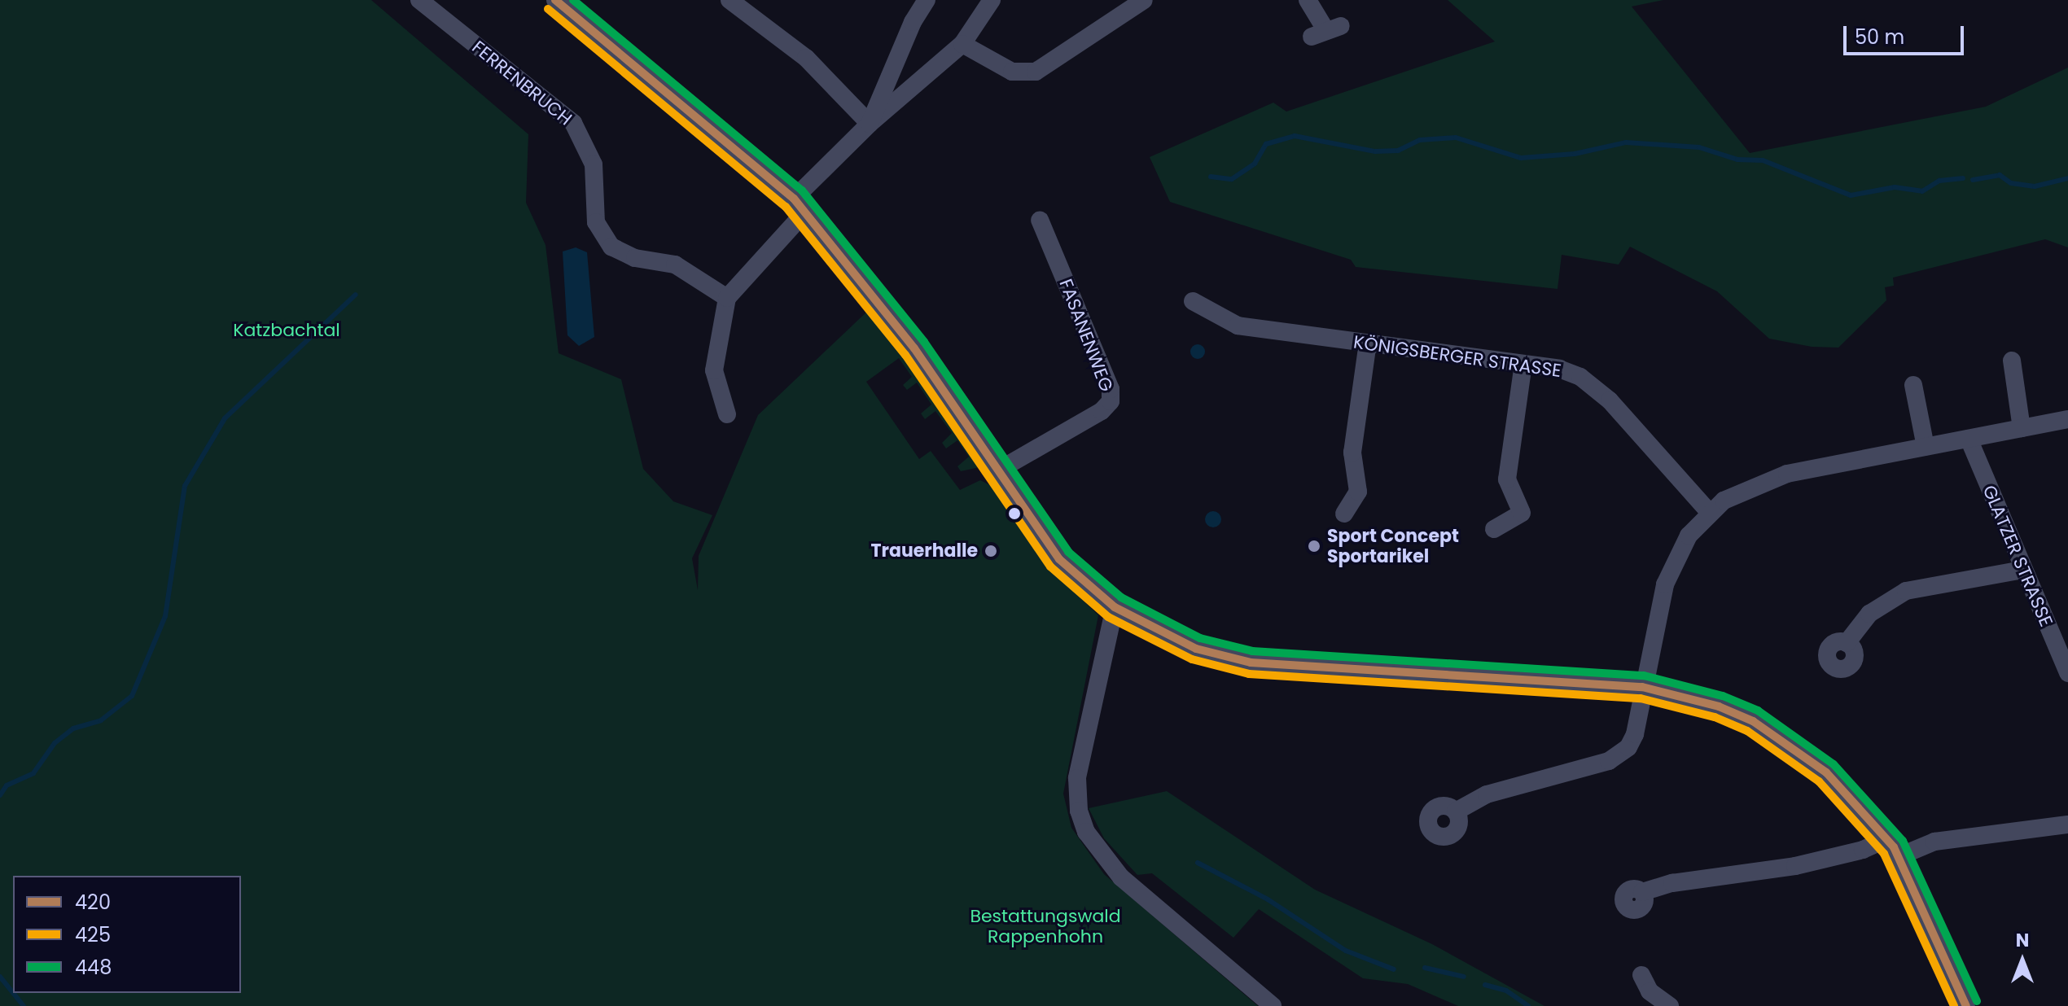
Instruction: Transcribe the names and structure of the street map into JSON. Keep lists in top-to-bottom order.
{
  "streets": {
    "street": [
      "FERRENBRUCH",
      "FASANENWEG",
      "KÖNIGSBERGER STRASSE",
      "GLATZER STRASSE"
    ]
  },
  "parks": ["Katzbachtal", "Bestattungswald Rappenhohn"],
  "places": ["Sport Concept Sportarikel", "Trauerhalle"],
  "lines": ["transit line 420", "transit line 448", "transit line 425"],
  "legend": ["420", "425", "448"],
  "scale_bar": "50 m",
  "north": "top"
}
